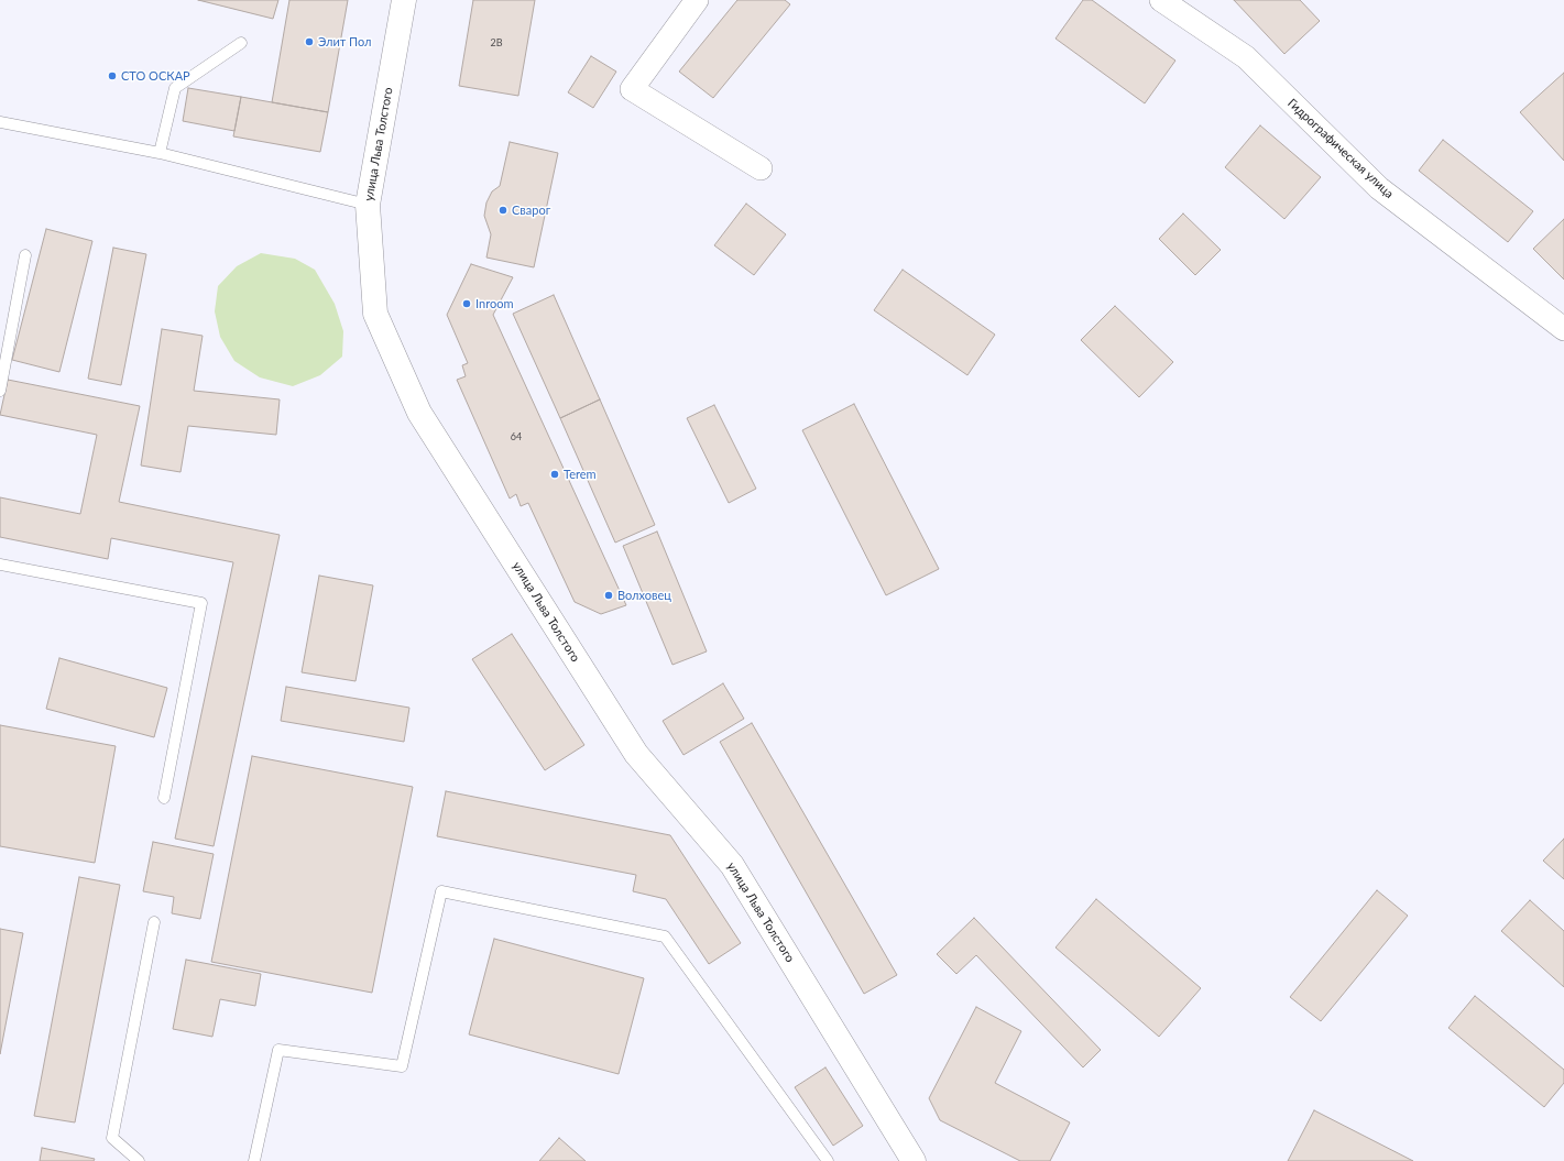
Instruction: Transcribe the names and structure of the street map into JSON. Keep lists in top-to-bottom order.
{
  "streets": {
    "street": ["улица Льва Толстого", "Гидрографическая улица"]
  },
  "places": [
    "Элит Пол",
    "СТО ОСКАР",
    "Сварог",
    "Inroom",
    "Terem",
    "Волховец"
  ],
  "house_numbers": ["2В", "64"]
}
